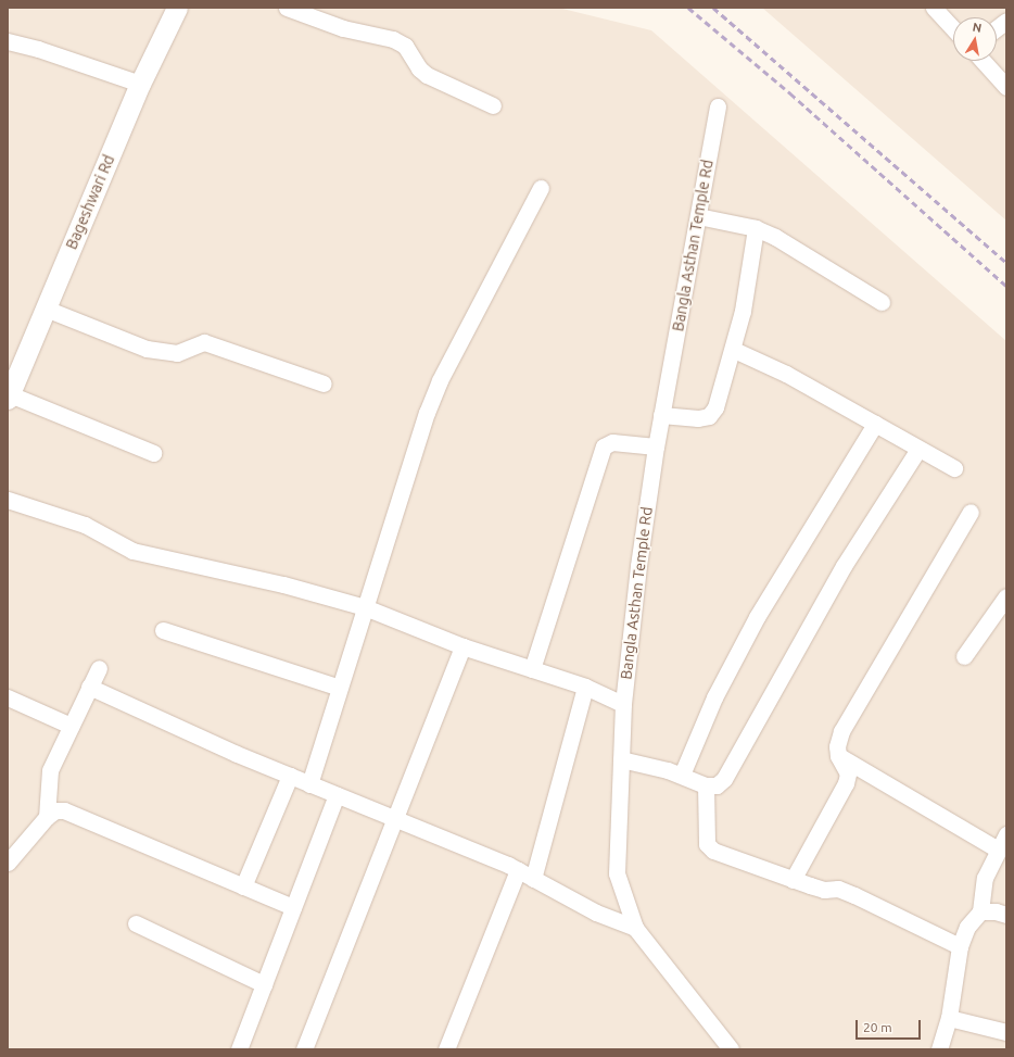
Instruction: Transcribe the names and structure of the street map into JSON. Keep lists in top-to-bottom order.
{
  "streets": {
    "street": ["Bageshwari Rd", "Bangla Asthan Temple Rd"]
  },
  "scale_bar": "20 m",
  "north": "top"
}
